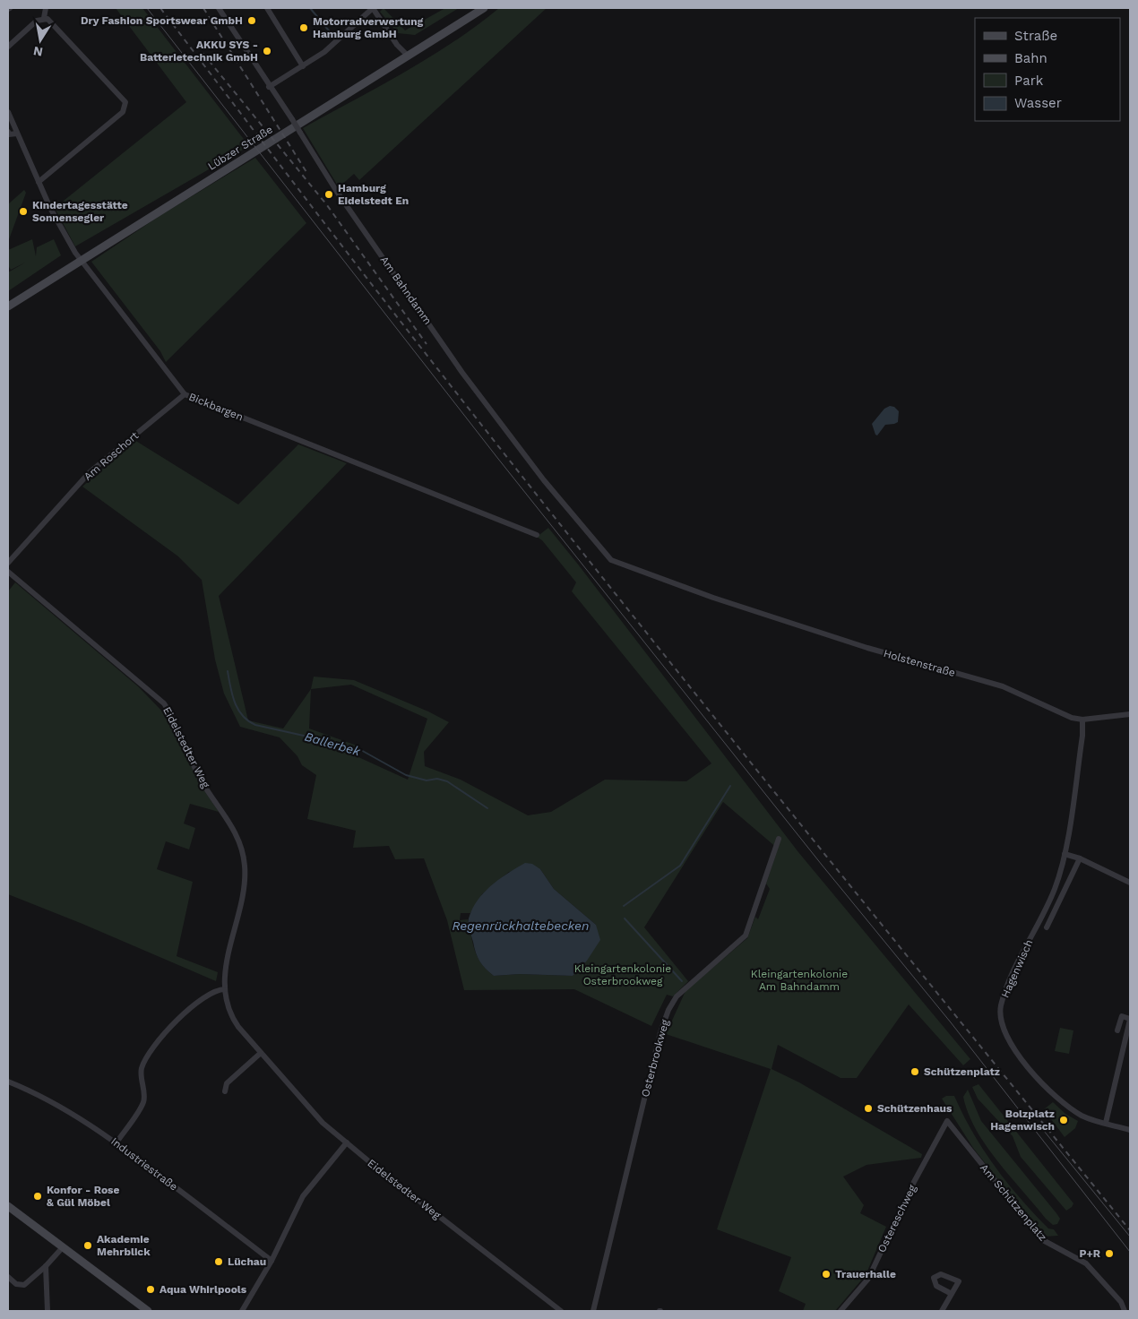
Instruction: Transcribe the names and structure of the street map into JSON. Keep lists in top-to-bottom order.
{
  "streets": {
    "street": [
      "Lübzer Straße",
      "Am Bahndamm",
      "Bickbargen",
      "Am Roschort",
      "Holstenstraße",
      "Eidelstedter Weg",
      "Hagenwisch",
      "Osterbrookweg",
      "Industriestraße",
      "Am Schützenplatz",
      "Ostereschweg"
    ]
  },
  "crossings": [
    ["Lübzer Straße", "Bickbargen"],
    ["Am Bahndamm", "Holstenstraße"],
    ["Bickbargen", "Am Roschort"],
    ["Am Schützenplatz", "Ostereschweg"]
  ],
  "water": ["Ballerbek", "Regenrückhaltebecken"],
  "parks": ["Kleingartenkolonie Osterbrookweg", "Kleingartenkolonie Am Bahndamm"],
  "places": [
    "Dry Fashion Sportswear GmbH",
    "Motorradverwertung Hamburg GmbH",
    "AKKU SYS - Batterietechnik GmbH",
    "Hamburg Eidelstedt En",
    "Kindertagesstätte Sonnensegler",
    "Schützenplatz",
    "Schützenhaus",
    "Bolzplatz Hagenwisch",
    "Konfor - Rose & Gül Möbel",
    "Akademie Mehrblick",
    "P+R",
    "Lüchau",
    "Trauerhalle",
    "Aqua Whirlpools"
  ],
  "legend": [
    "Straße",
    "Bahn",
    "Park",
    "Wasser"
  ],
  "north": "bottom"
}
